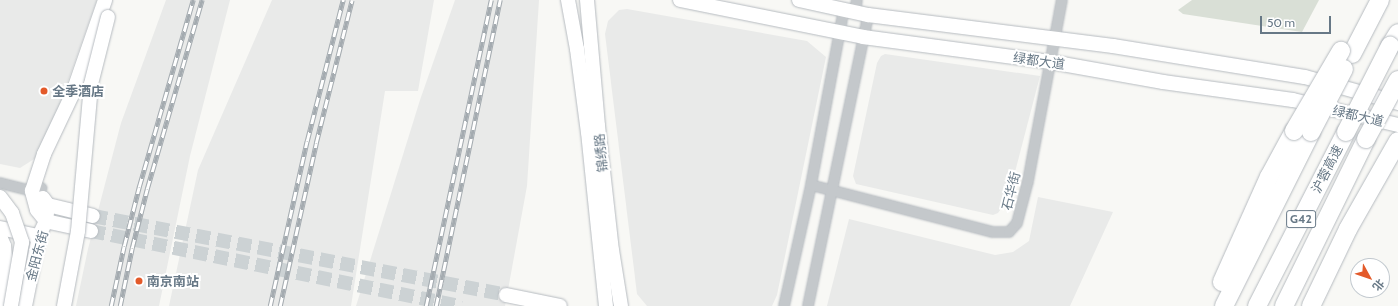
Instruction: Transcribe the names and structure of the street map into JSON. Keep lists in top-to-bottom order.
{
  "streets": {
    "highway": ["沪蓉高速", "G42"],
    "main road": ["绿都大道", "锦绣路", "金阳东街"],
    "street": ["石华街"]
  },
  "crossings": [
    ["绿都大道", "石华街"]
  ],
  "places": ["全季酒店", "南京南站"],
  "scale_bar": "50 m",
  "north": "bottom right"
}
